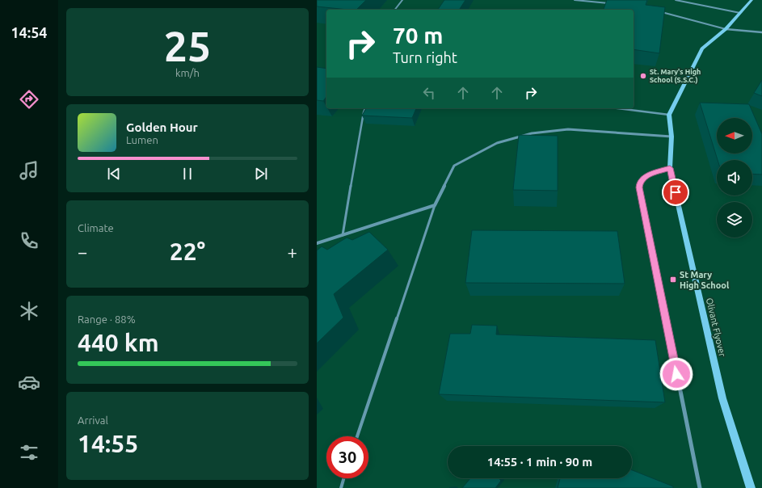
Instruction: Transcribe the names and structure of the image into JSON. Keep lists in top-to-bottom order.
{
  "streets": {
    "main road": ["Olivant Flyover"]
  },
  "places": {
    "other": ["St. Mary's High School (S.S.C.)"],
    "transit": ["St Mary High School"]
  },
  "north": "left",
  "page": {
    "tabs": "14:54",
    "tile": [
      ["25", "km/h"],
      "Climate",
      ["Range · 88%", "440 km"],
      ["Arrival", "14:55"]
    ],
    "turn": ["70 m", "Turn right"],
    "song": ["Golden Hour", "Lumen"],
    "heat": ["−", "22°", "+"],
    "limit": "30",
    "trip": "14:55 · 1 min · 90 m"
  }
}
